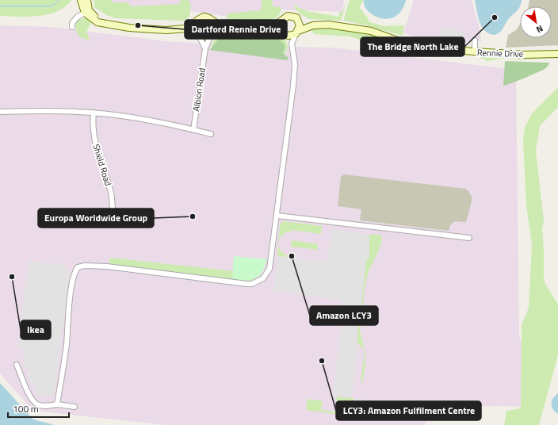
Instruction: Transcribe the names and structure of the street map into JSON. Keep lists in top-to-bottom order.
{
  "streets": {
    "street": ["Rennie Drive", "Albion Road", "Shield Road"]
  },
  "crossings": [
    ["Rennie Drive", "Albion Road"]
  ],
  "places": [
    "The Bridge North Lake",
    "Dartford Rennie Drive",
    "Europa Worldwide Group",
    "Amazon LCY3",
    "Ikea",
    "LCY3: Amazon Fulfilment Centre"
  ],
  "scale_bar": "100 m",
  "north": "bottom right"
}
